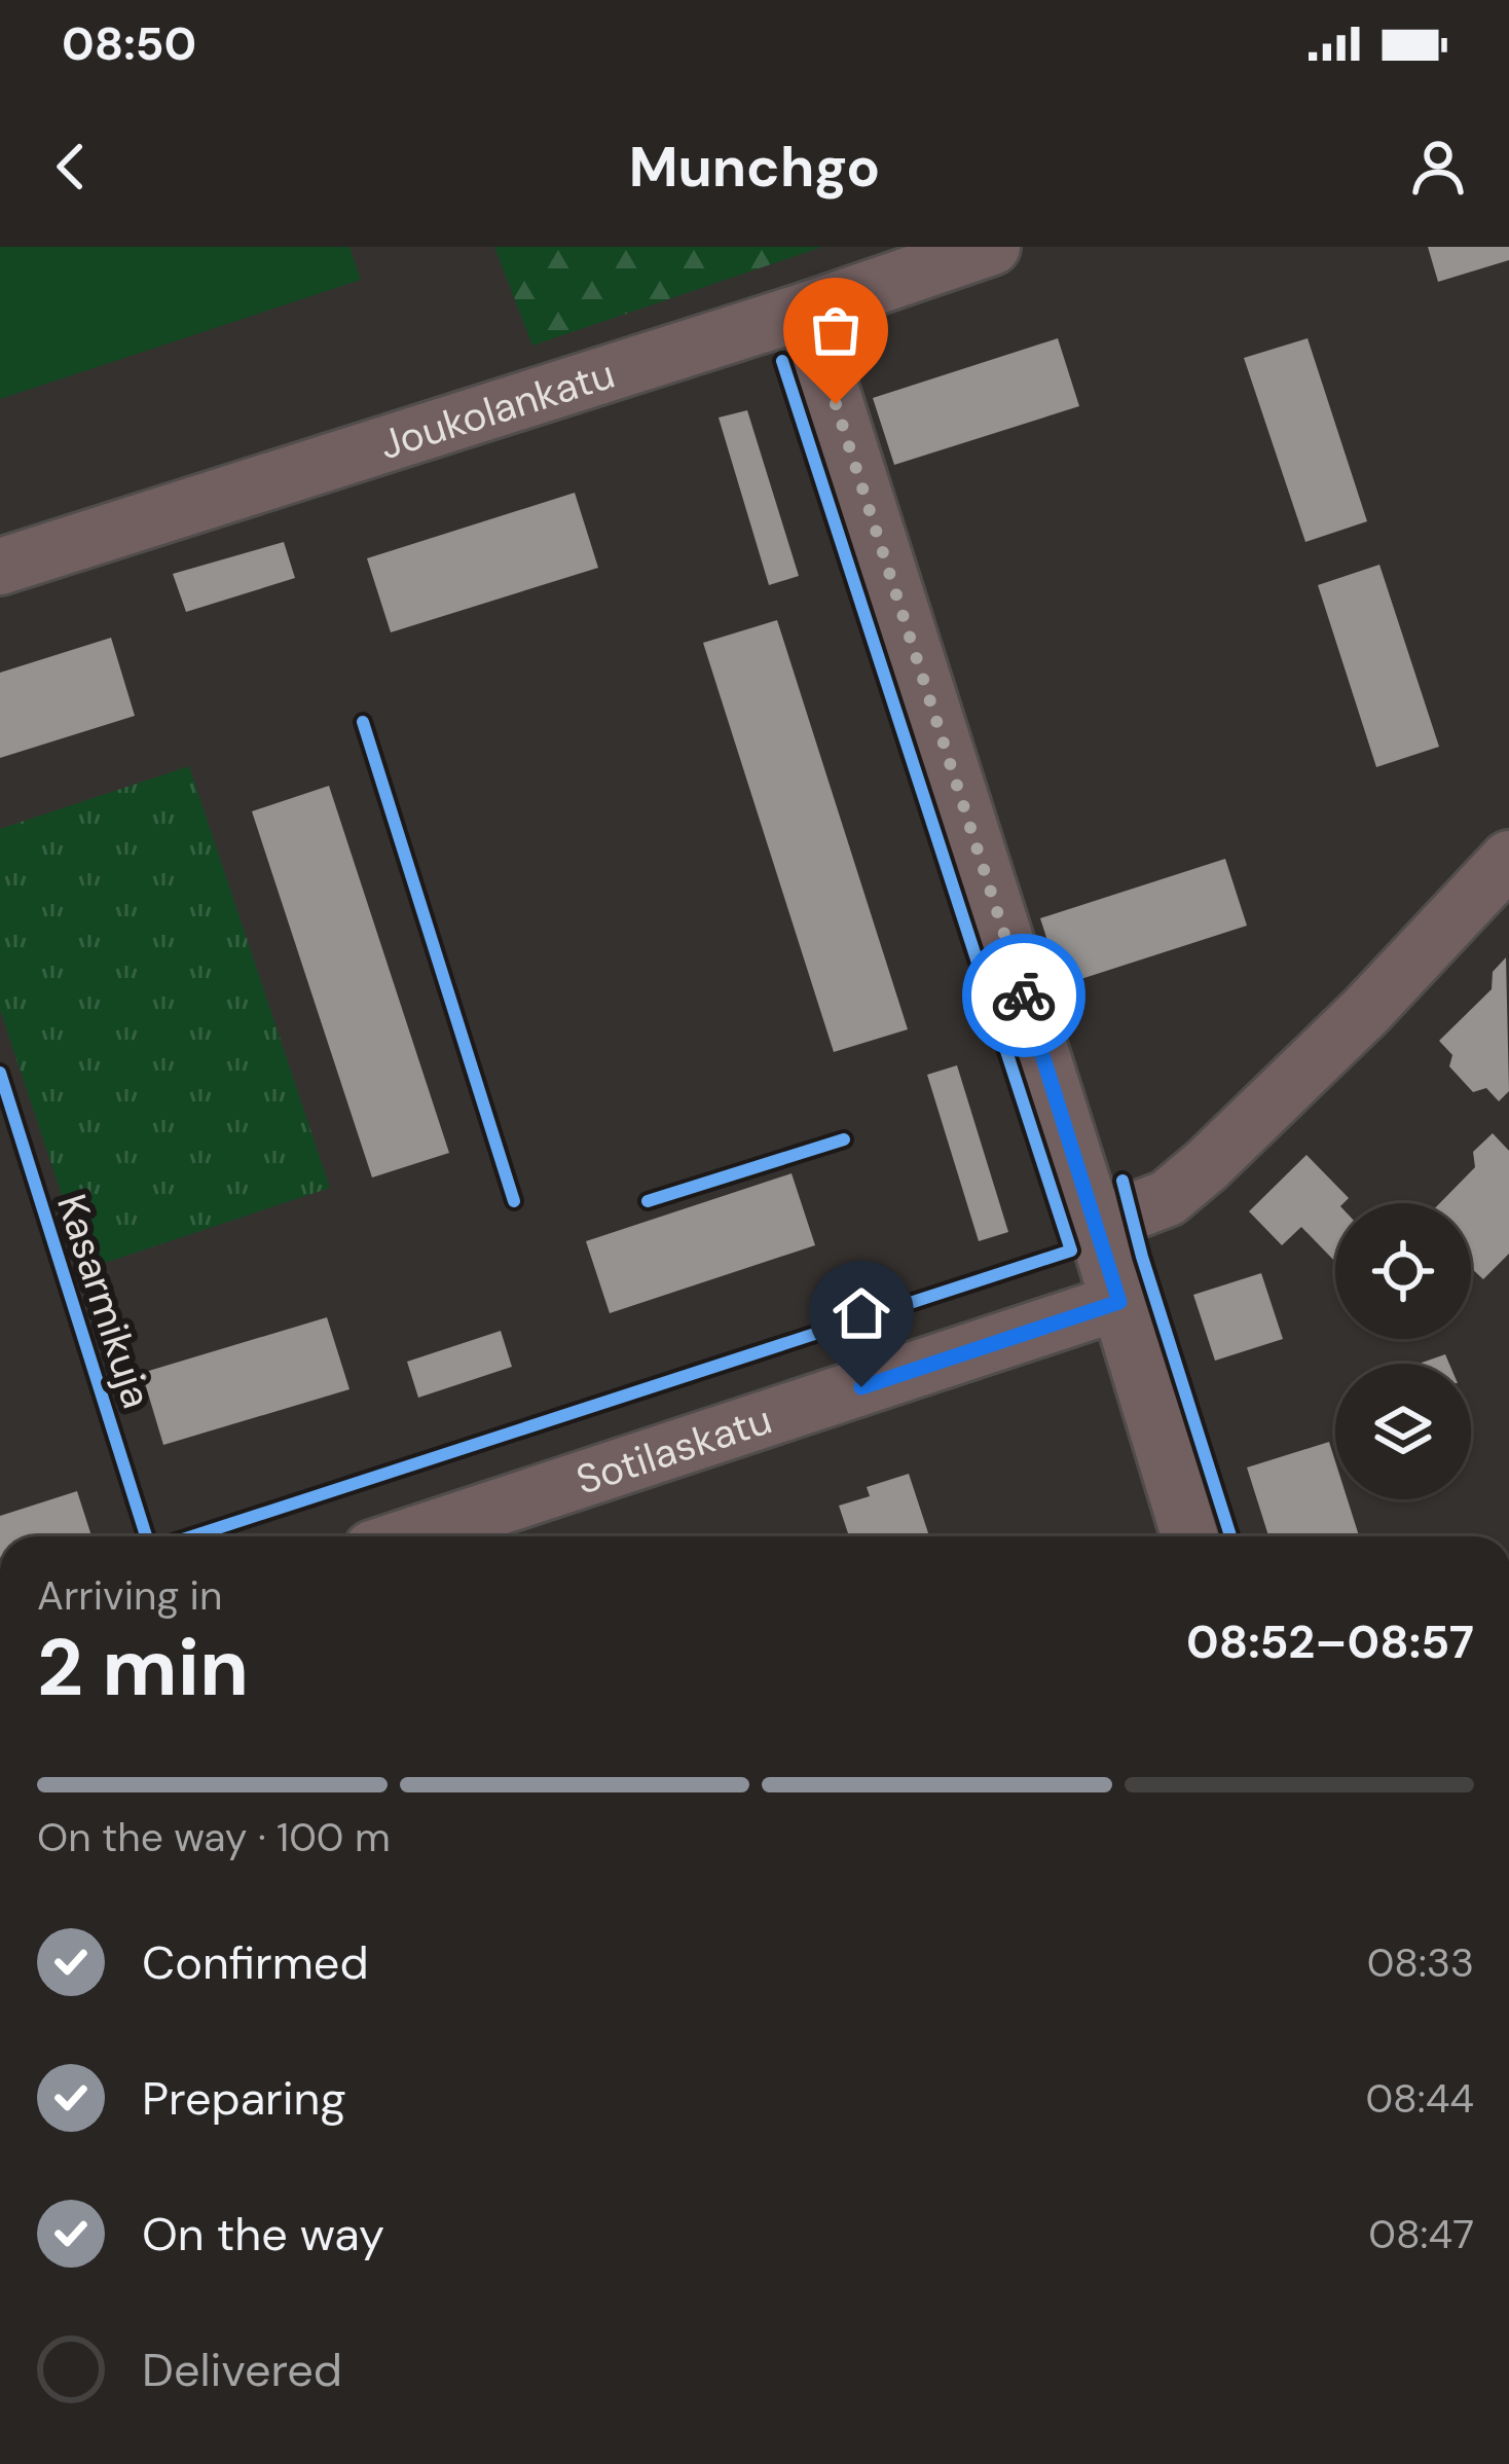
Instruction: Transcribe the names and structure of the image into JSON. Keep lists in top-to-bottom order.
{
  "streets": {
    "street": ["Joukolankatu", "Sotilaskatu"],
    "cycle path": ["Kasarmikuja"]
  },
  "page": {
    "status": "08:50",
    "header": "Munchgo",
    "heading": ["2 min", "Arriving in", "08:52–08:57"],
    "bar": "On the way · 100 m",
    "list": [
      ["Confirmed", "08:33"],
      ["Preparing", "08:44"],
      ["On the way", "08:47"],
      "Delivered"
    ]
  }
}
